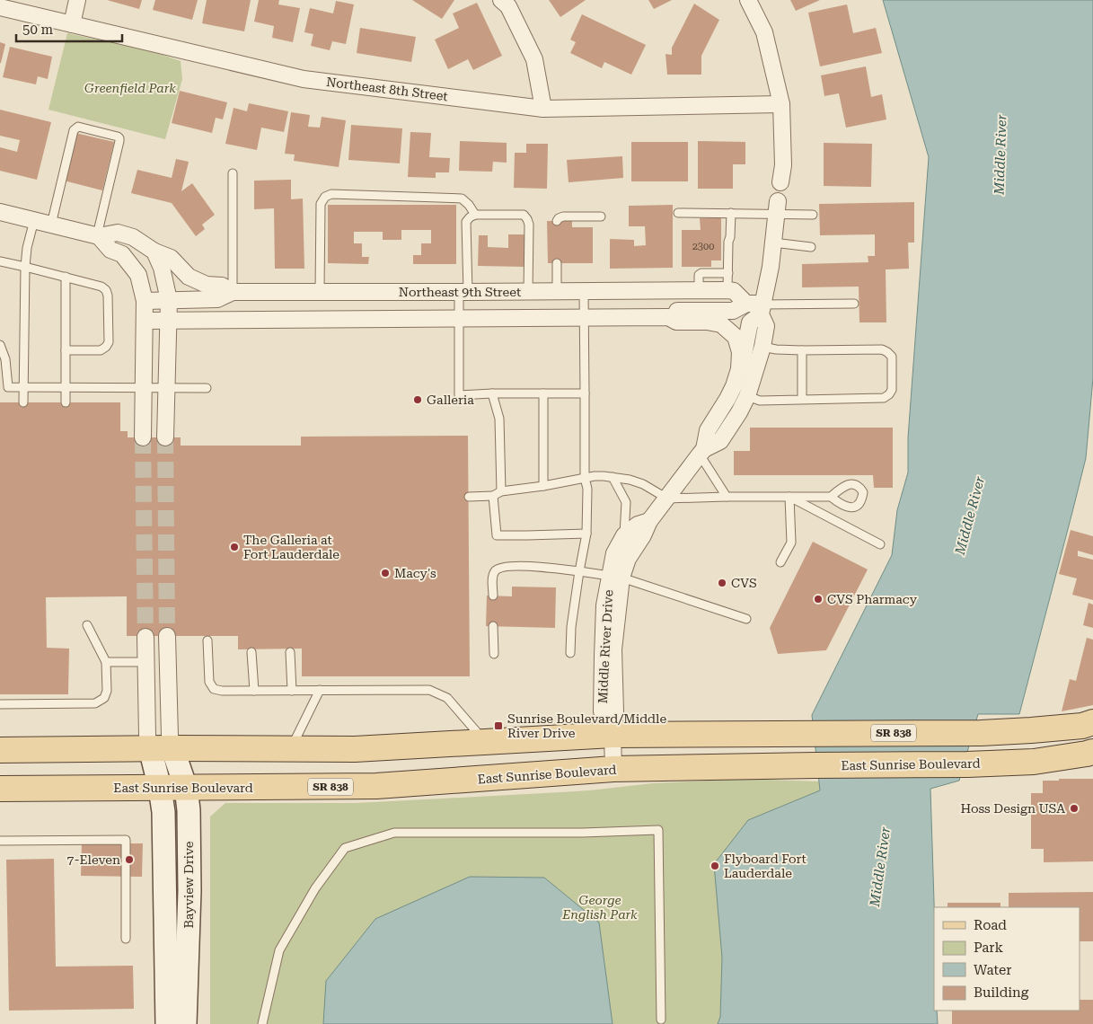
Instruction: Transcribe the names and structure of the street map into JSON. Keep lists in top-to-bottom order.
{
  "streets": {
    "main road": ["SR 838", "East Sunrise Boulevard"],
    "street": [
      "Northeast 8th Street",
      "Northeast 9th Street",
      "Middle River Drive",
      "Bayview Drive"
    ]
  },
  "crossings": [
    ["Middle River Drive", "SR 838"],
    ["Middle River Drive", "East Sunrise Boulevard"],
    ["SR 838", "Bayview Drive"],
    ["East Sunrise Boulevard", "Bayview Drive"]
  ],
  "water": ["Middle River"],
  "parks": ["Greenfield Park", "George English Park"],
  "places": {
    "other": [
      "Galleria",
      "The Galleria at Fort Lauderdale",
      "Macy's",
      "CVS",
      "CVS Pharmacy",
      "Hoss Design USA",
      "7-Eleven",
      "Flyboard Fort Lauderdale"
    ],
    "transit": ["Sunrise Boulevard/Middle River Drive"]
  },
  "house_numbers": ["2300"],
  "legend": [
    "Road",
    "Park",
    "Water",
    "Building"
  ],
  "scale_bar": "50 m"
}
